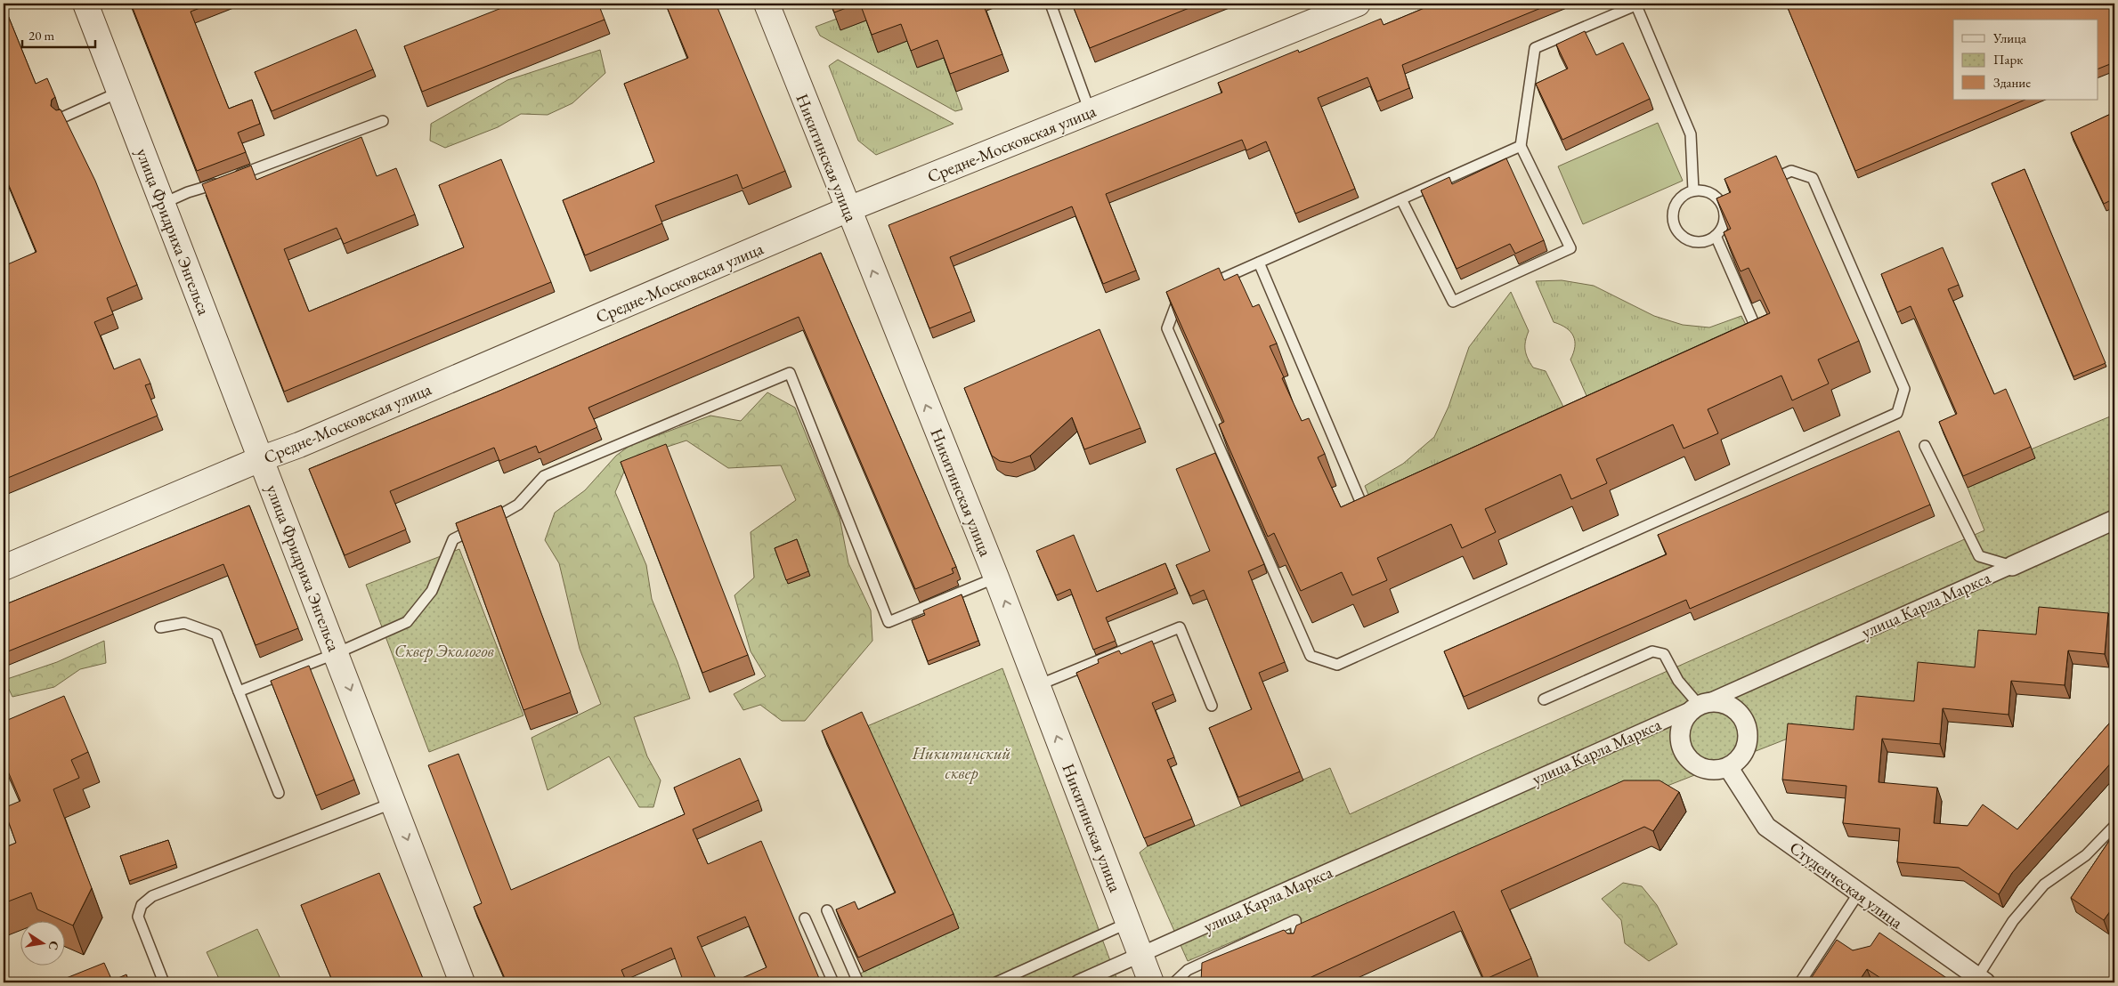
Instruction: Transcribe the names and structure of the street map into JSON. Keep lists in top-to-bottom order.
{
  "streets": {
    "street": [
      "Средне-Московская улица",
      "Никитинская улица",
      "улица Фридриха Энгельса",
      "улица Карла Маркса",
      "Студенческая улица"
    ]
  },
  "crossings": [
    ["Средне-Московская улица", "Никитинская улица"],
    ["Средне-Московская улица", "улица Фридриха Энгельса"],
    ["Никитинская улица", "улица Карла Маркса"],
    ["улица Карла Маркса", "Студенческая улица"]
  ],
  "one_way": ["Никитинская улица"],
  "parks": ["Сквер Экологов", "Никитинский сквер"],
  "legend": ["Улица", "Парк", "Здание"],
  "scale_bar": "20 m",
  "north": "right"
}
